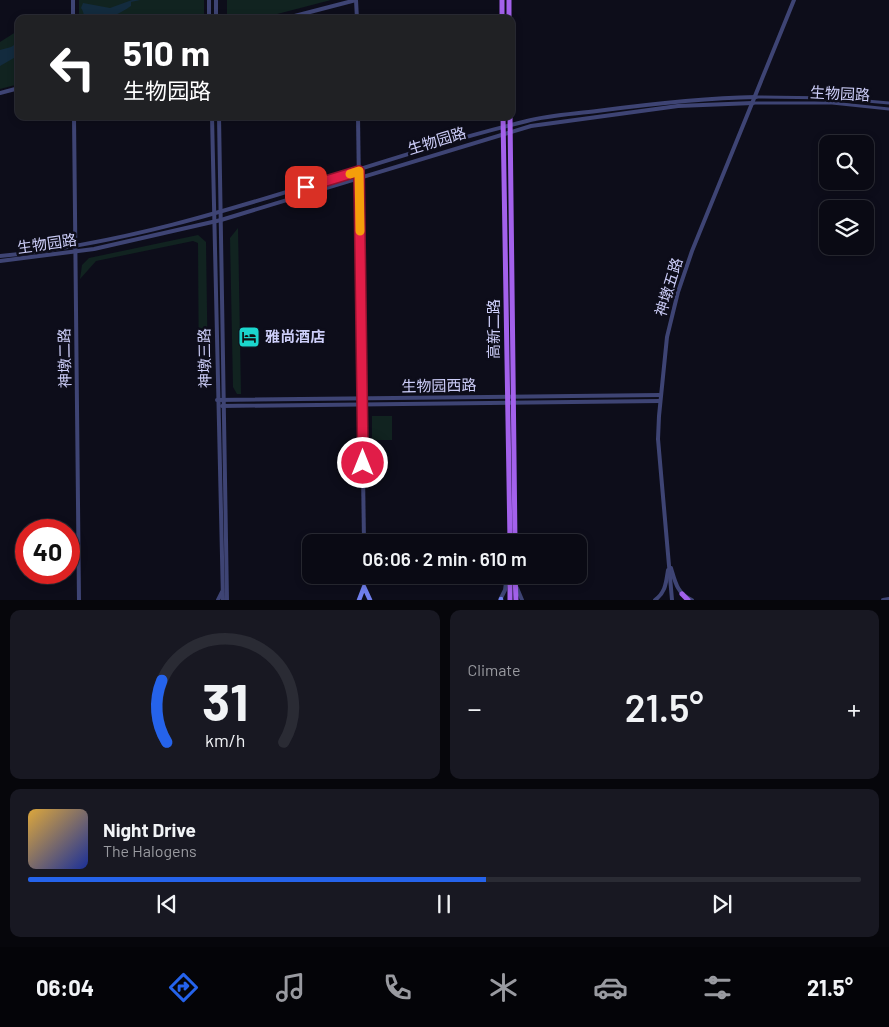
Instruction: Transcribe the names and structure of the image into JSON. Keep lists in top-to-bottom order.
{
  "streets": {
    "main road": ["高新二路"],
    "street": [
      "生物园路",
      "神墩五路",
      "神墩二路",
      "神墩三路",
      "生物园西路"
    ]
  },
  "crossings": [
    ["生物园路", "神墩五路"],
    ["生物园路", "高新二路"],
    ["生物园路", "神墩二路"],
    ["生物园路", "神墩三路"],
    ["神墩五路", "生物园西路"],
    ["高新二路", "生物园西路"],
    ["神墩三路", "生物园西路"]
  ],
  "places": {
    "hotel": ["雅尚酒店"]
  },
  "page": {
    "turn": ["510 m", "生物园路"],
    "limit": "40",
    "trip": "06:06 · 2 min · 610 m",
    "tile": "Climate",
    "heat": ["−", "21.5°", "+"],
    "song": ["Night Drive", "The Halogens"],
    "tabs": ["06:04", "21.5°"],
    "gauge": ["31", "km/h"]
  }
}
